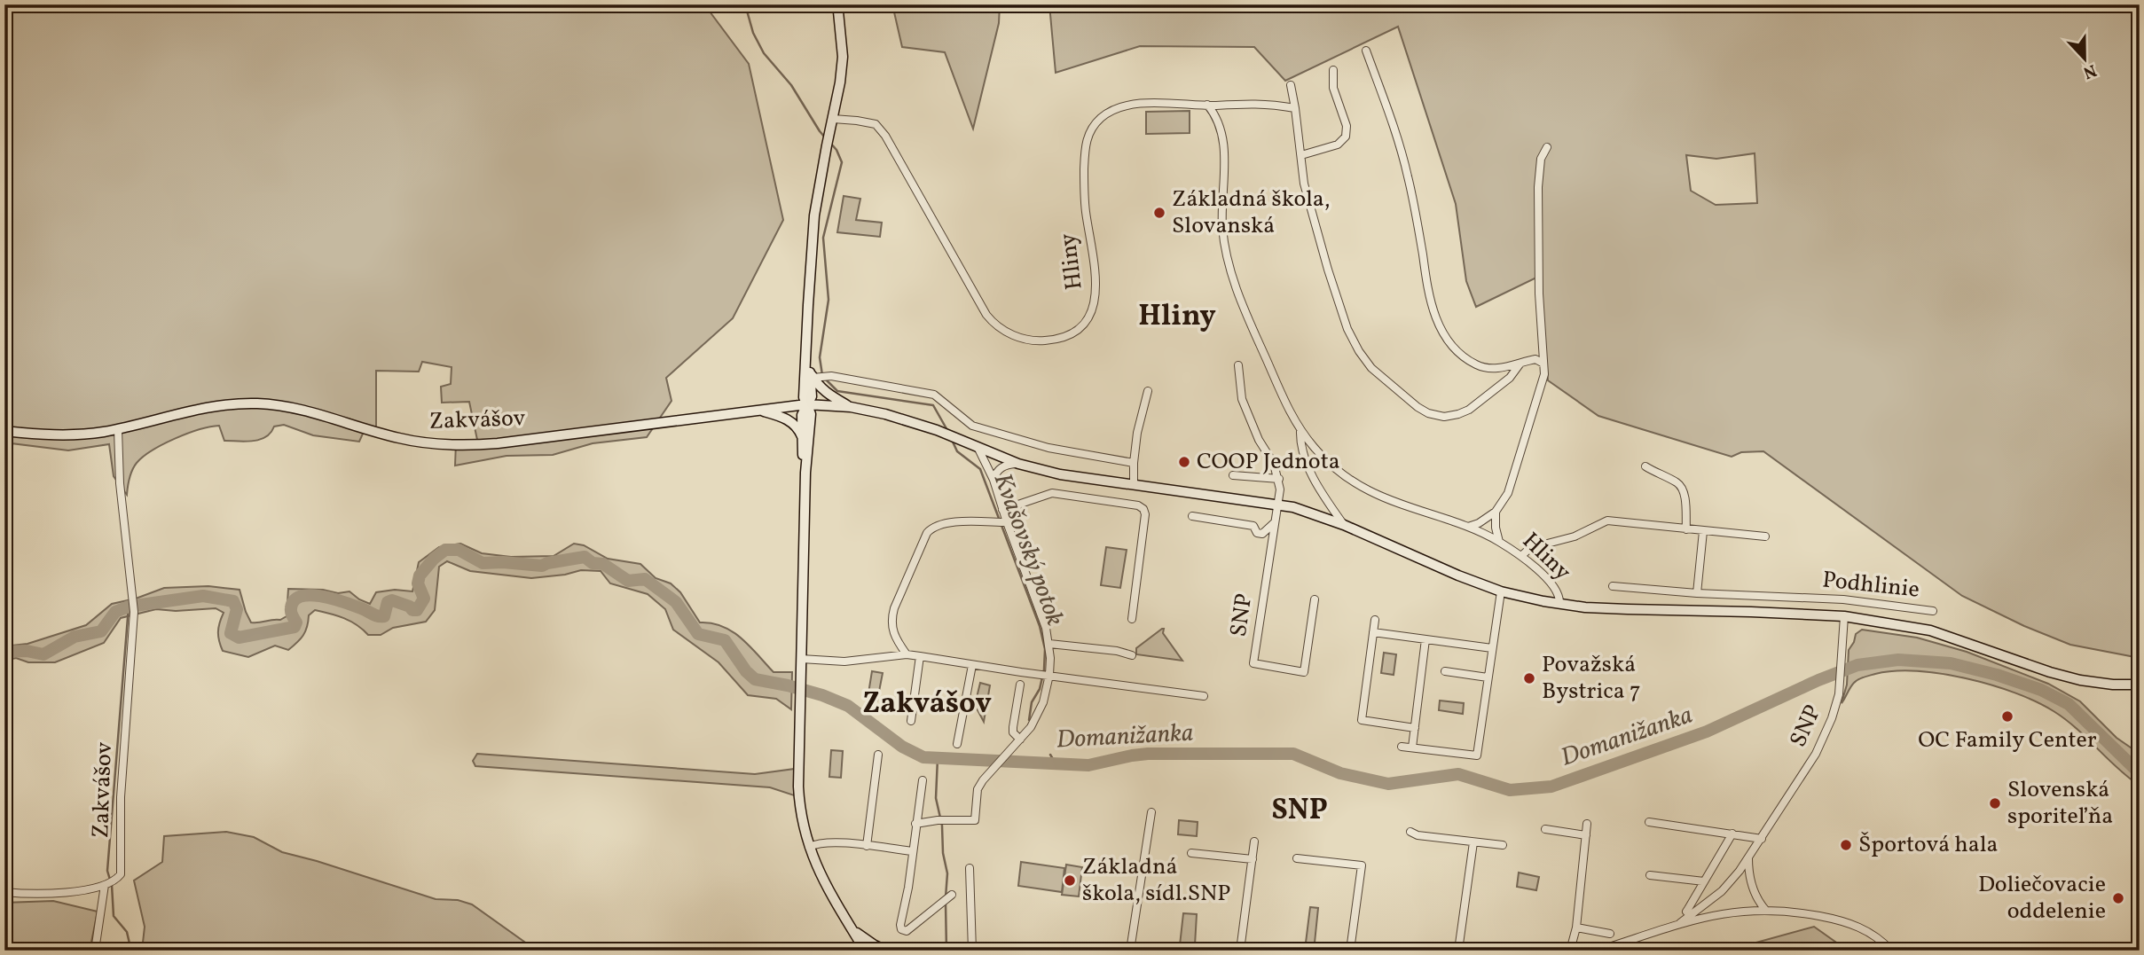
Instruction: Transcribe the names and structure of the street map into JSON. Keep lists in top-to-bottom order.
{
  "streets": {
    "main road": ["Zakvášov"],
    "street": ["Hliny", "Podhlinie", "SNP"]
  },
  "districts": ["Hliny", "Zakvášov", "SNP"],
  "water": ["Kvašovský potok", "Domanižanka"],
  "places": [
    "Základná škola, Slovanská",
    "COOP Jednota",
    "Považská Bystrica 7",
    "OC Family Center",
    "Slovenská sporiteľňa",
    "Športová hala",
    "Základná škola, sídl.SNP",
    "Doliečovacie oddelenie"
  ],
  "north": "bottom"
}
